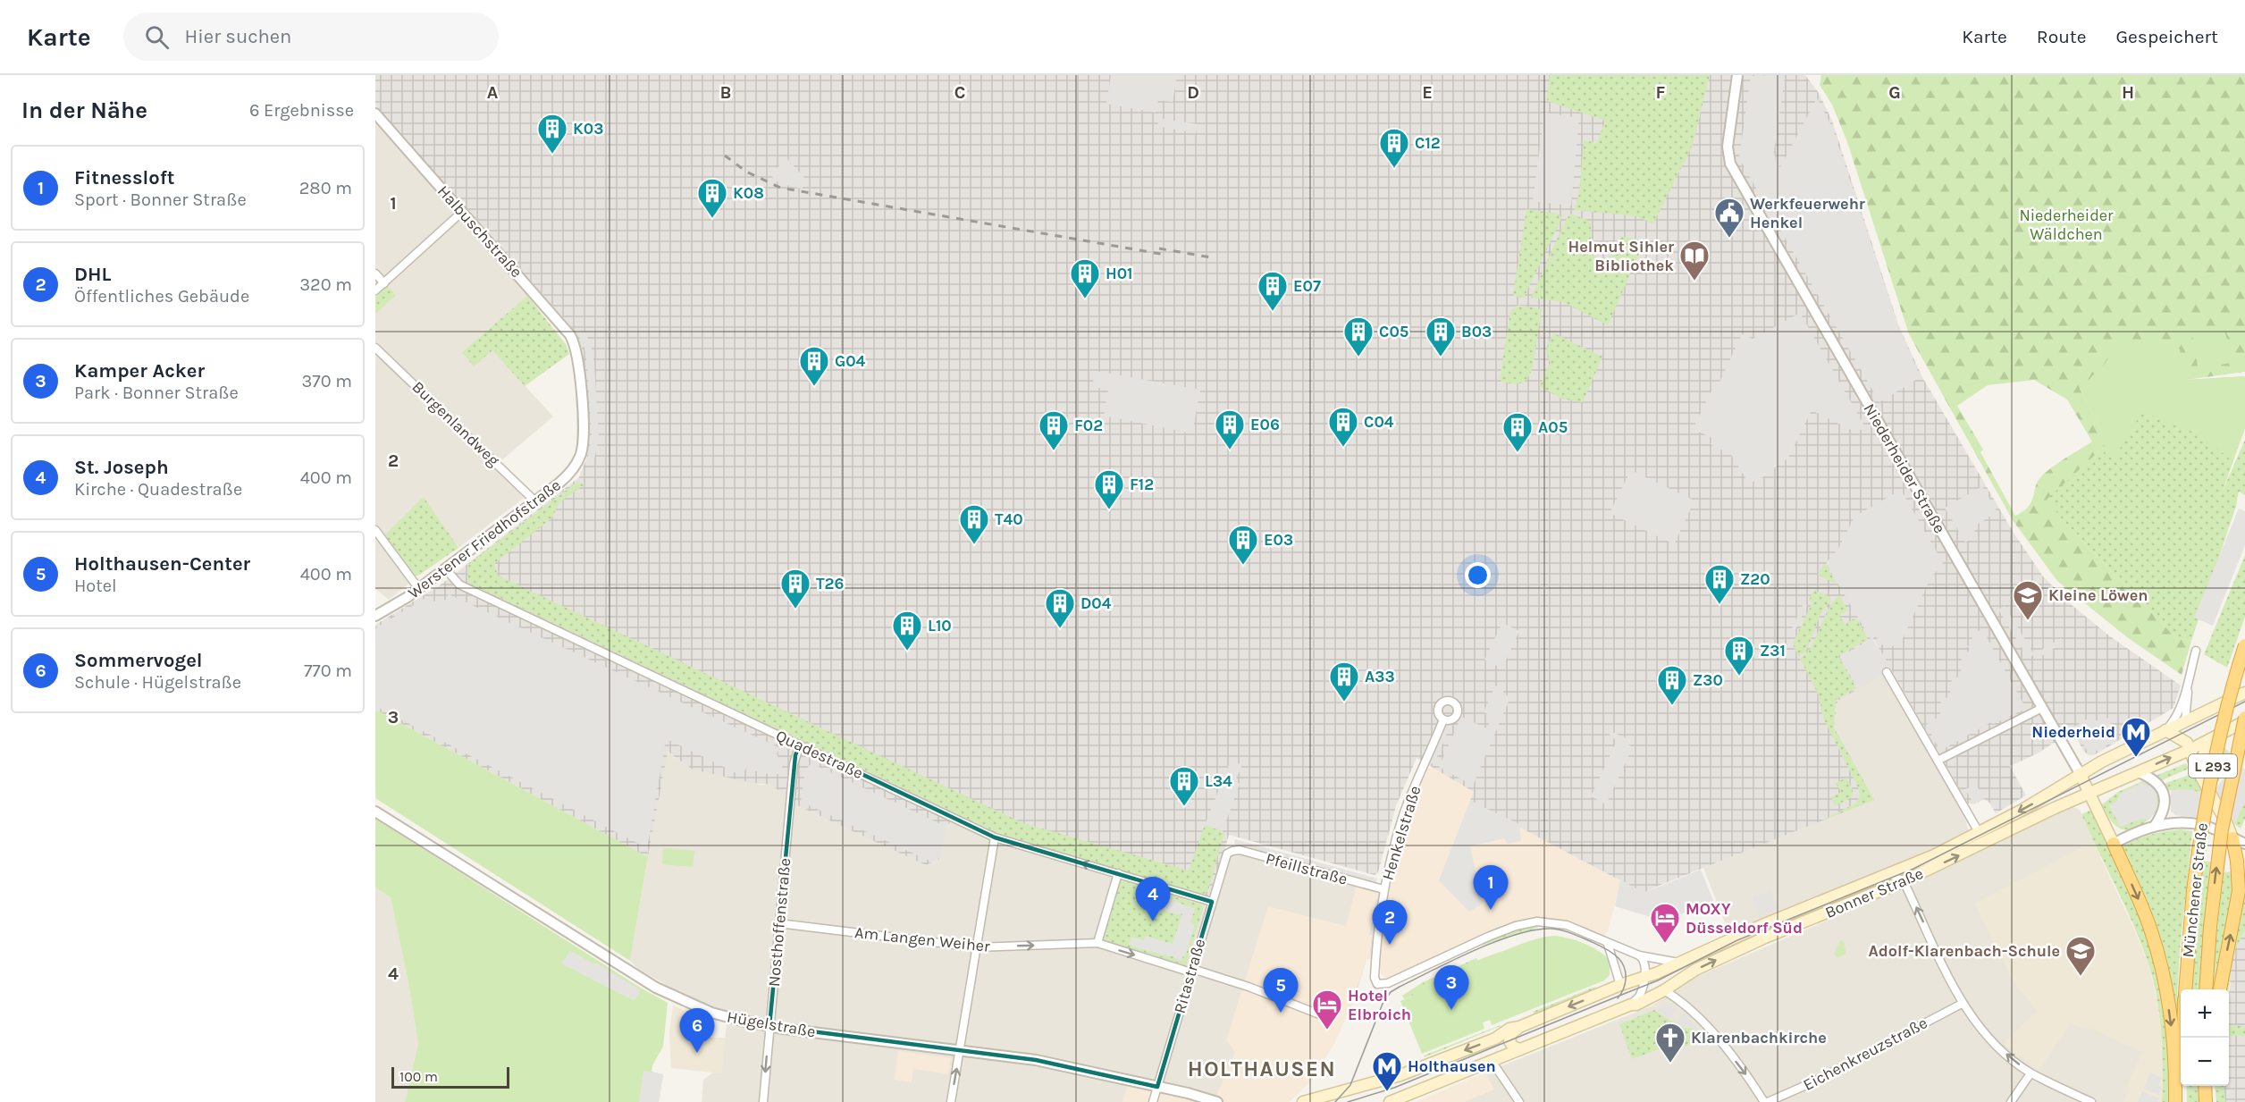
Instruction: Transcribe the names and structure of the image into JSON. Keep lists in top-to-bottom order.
{
  "streets": {
    "highway": ["L 293", "Münchener Straße"],
    "main road": ["Bonner Straße"],
    "street": [
      "Halbuschstraße",
      "Burgenlandweg",
      "Niederheider Straße",
      "Werstener Friedhofstraße",
      "Quadestraße",
      "Henkelstraße",
      "Pfeillstraße",
      "Nosthoffenstraße",
      "Am Langen Weiher",
      "Ritastraße",
      "Hügelstraße",
      "Eichenkreuzstraße"
    ]
  },
  "crossings": [
    ["Halbuschstraße", "Werstener Friedhofstraße"],
    ["Burgenlandweg", "Werstener Friedhofstraße"],
    ["Niederheider Straße", "Bonner Straße"],
    ["Werstener Friedhofstraße", "Quadestraße"],
    ["Quadestraße", "Nosthoffenstraße"],
    ["Quadestraße", "Ritastraße"],
    ["Henkelstraße", "Pfeillstraße"],
    ["Pfeillstraße", "Ritastraße"],
    ["Münchener Straße", "Bonner Straße"],
    ["Nosthoffenstraße", "Am Langen Weiher"],
    ["Nosthoffenstraße", "Hügelstraße"],
    ["Am Langen Weiher", "Ritastraße"],
    ["Ritastraße", "Hügelstraße"]
  ],
  "one_way": ["Am Langen Weiher"],
  "districts": ["HOLTHAUSEN"],
  "parks": ["Niederheider Wäldchen"],
  "places": {
    "building": [
      "K03",
      "C12",
      "K08",
      "H01",
      "E07",
      "C05",
      "B03",
      "G04",
      "C04",
      "E06",
      "F02",
      "A05",
      "F12",
      "T40",
      "E03",
      "Z20",
      "T26",
      "D04",
      "L10",
      "Z31",
      "A33",
      "Z30",
      "L34"
    ],
    "public building": ["Werkfeuerwehr Henkel"],
    "library": ["Helmut Sihler Bibliothek"],
    "school or university": ["Kleine Löwen", "Adolf-Klarenbach-Schule"],
    "metro station": ["Niederheid", "Holthausen"],
    "hotel": ["MOXY Düsseldorf Süd", "Hotel Elbroich"],
    "church": ["Klarenbachkirche"]
  },
  "scale_bar": "100 m",
  "page": {
    "header": "Karte",
    "search": "Hier suchen",
    "nav": ["Karte", "Route", "Gespeichert"],
    "heading": ["In der Nähe", "6 Ergebnisse"],
    "list": [
      {
        "mark": "1",
        "name": "Fitnessloft",
        "note": "Sport · Bonner Straße",
        "value": "280 m"
      },
      {
        "mark": "2",
        "name": "DHL",
        "note": "Öffentliches Gebäude",
        "value": "320 m"
      },
      {
        "mark": "3",
        "name": "Kamper Acker",
        "note": "Park · Bonner Straße",
        "value": "370 m"
      },
      {
        "mark": "4",
        "name": "St. Joseph",
        "note": "Kirche · Quadestraße",
        "value": "400 m"
      },
      {
        "mark": "5",
        "name": "Holthausen-Center",
        "note": "Hotel",
        "value": "400 m"
      },
      {
        "mark": "6",
        "name": "Sommervogel",
        "note": "Schule · Hügelstraße",
        "value": "770 m"
      }
    ],
    "pins": [
      "1",
      "4",
      "2",
      "3",
      "5",
      "6"
    ],
    "map_buttons": ["+", "−"],
    "scale": "100 m"
  },
  "grid": {
    "columns": [
      "A",
      "B",
      "C",
      "D",
      "E",
      "F",
      "G",
      "H"
    ],
    "rows": [
      "1",
      "2",
      "3",
      "4"
    ]
  }
}
